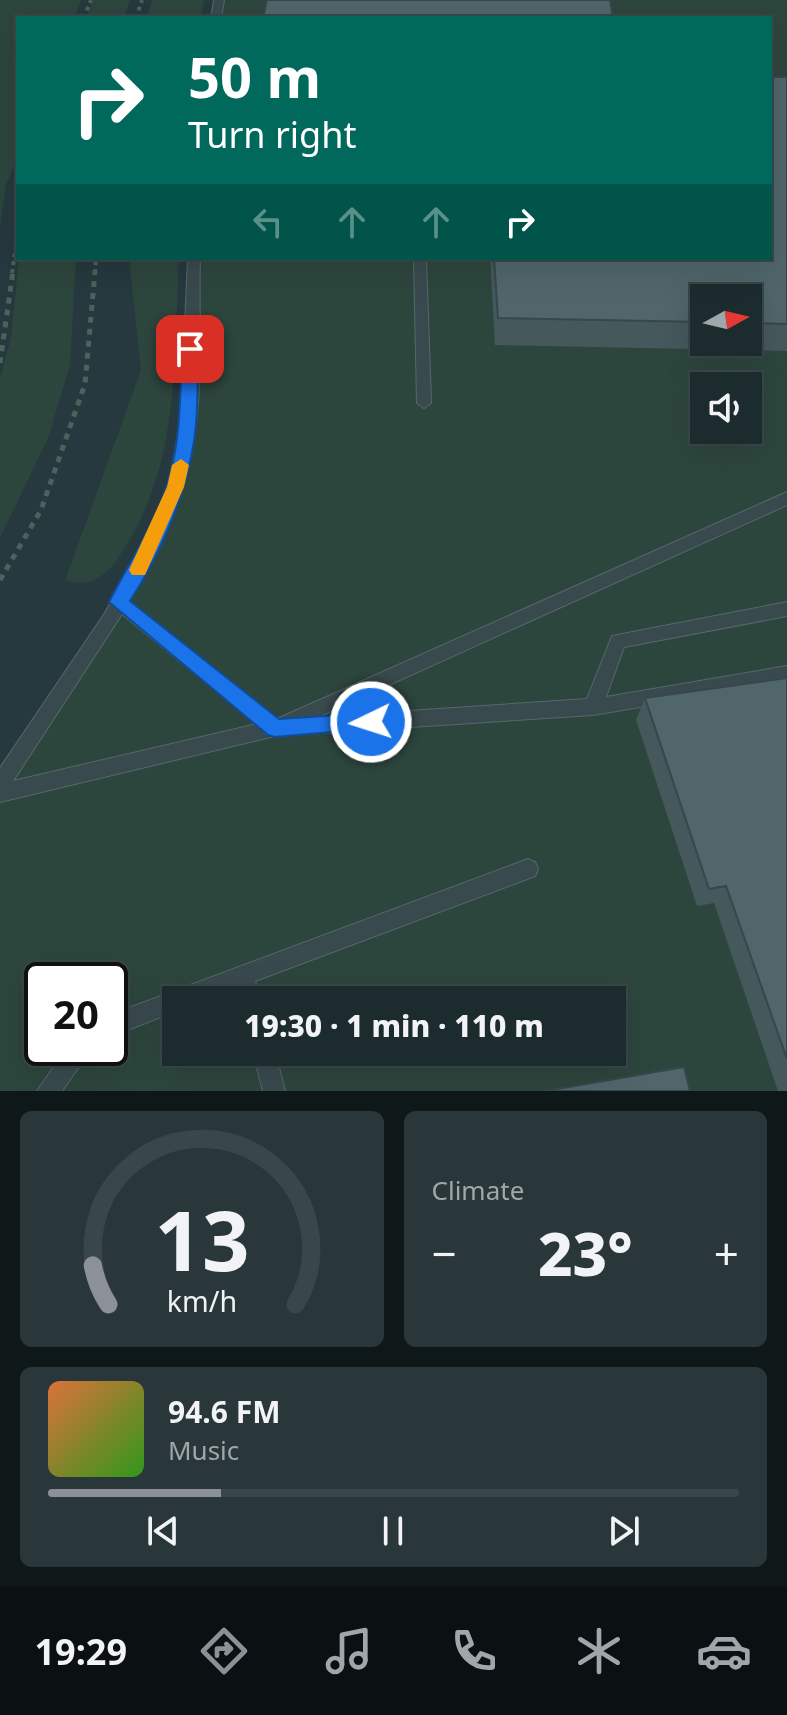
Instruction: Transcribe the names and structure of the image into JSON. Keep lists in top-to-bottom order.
{
  "north": "right",
  "page": {
    "turn": ["50 m", "Turn right"],
    "limit": "20",
    "trip": "19:30 · 1 min · 110 m",
    "tile": "Climate",
    "heat": ["−", "23°", "+"],
    "song": ["94.6 FM", "Music"],
    "tabs": "19:29",
    "gauge": ["13", "km/h"]
  }
}
